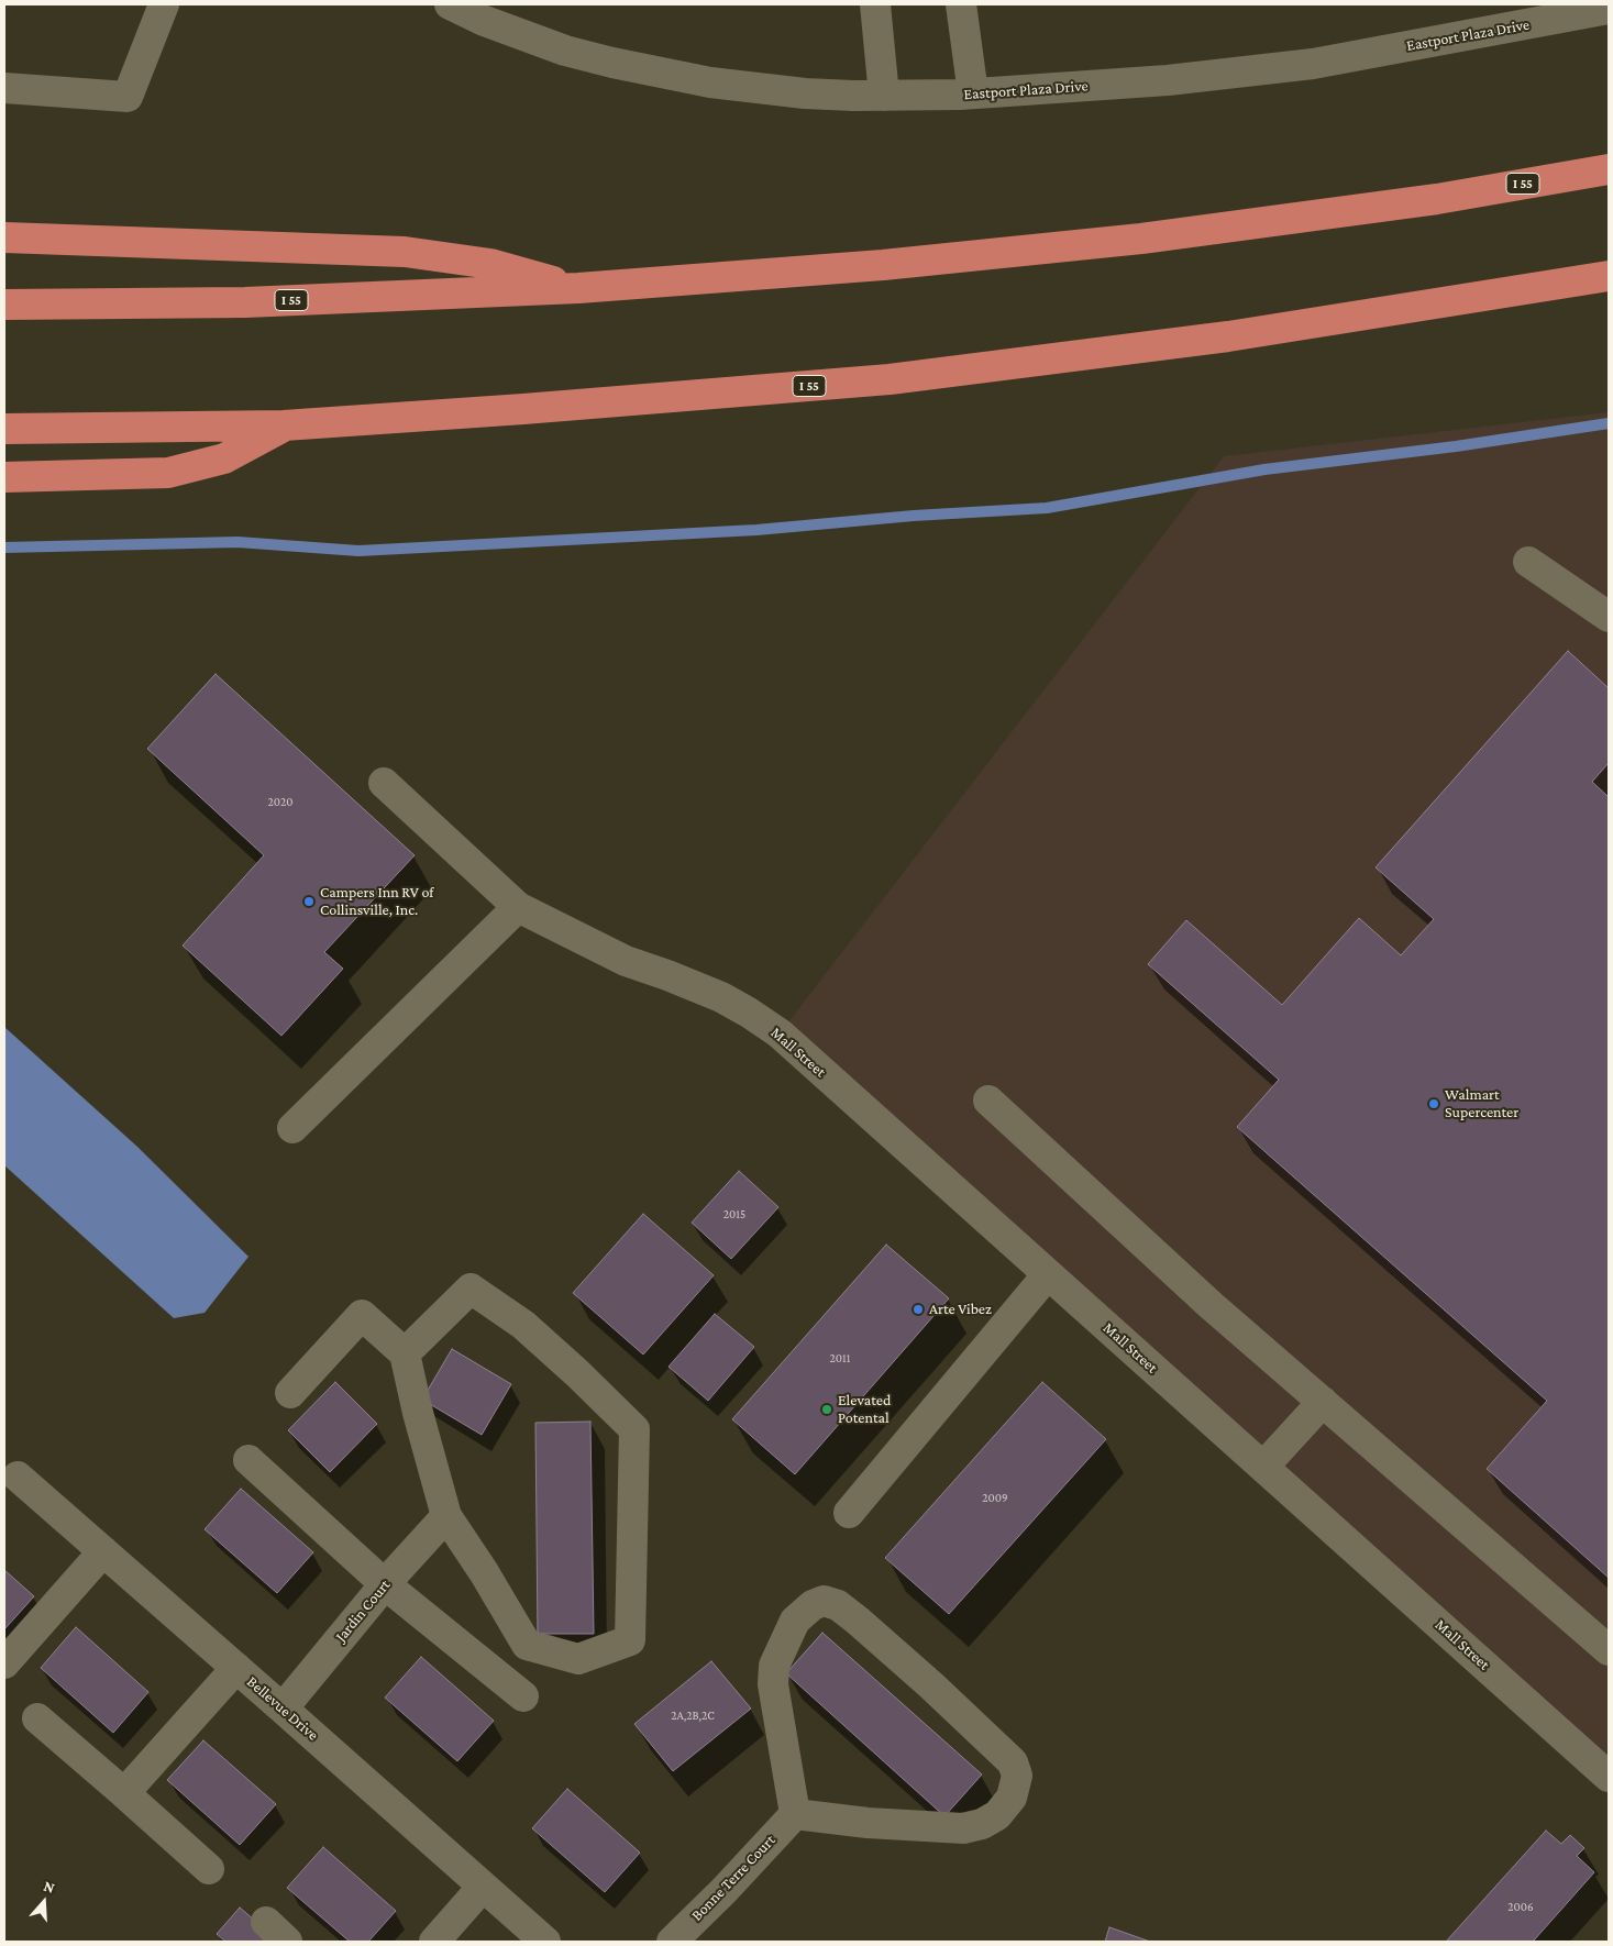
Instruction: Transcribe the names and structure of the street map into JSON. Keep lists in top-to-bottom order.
{
  "streets": {
    "highway": ["I 55"],
    "street": [
      "Eastport Plaza Drive",
      "Mall Street",
      "Jardin Court",
      "Bellevue Drive",
      "Bonne Terre Court"
    ]
  },
  "crossings": [
    ["Jardin Court", "Bellevue Drive"]
  ],
  "places": [
    "Campers Inn RV of Collinsville, Inc.",
    "Walmart Supercenter",
    "Arte Vibez",
    "Elevated Potental"
  ],
  "house_numbers": [
    "2020",
    "2015",
    "2011",
    "2009",
    "2A,2B,2C",
    "2006"
  ],
  "north": "top"
}
